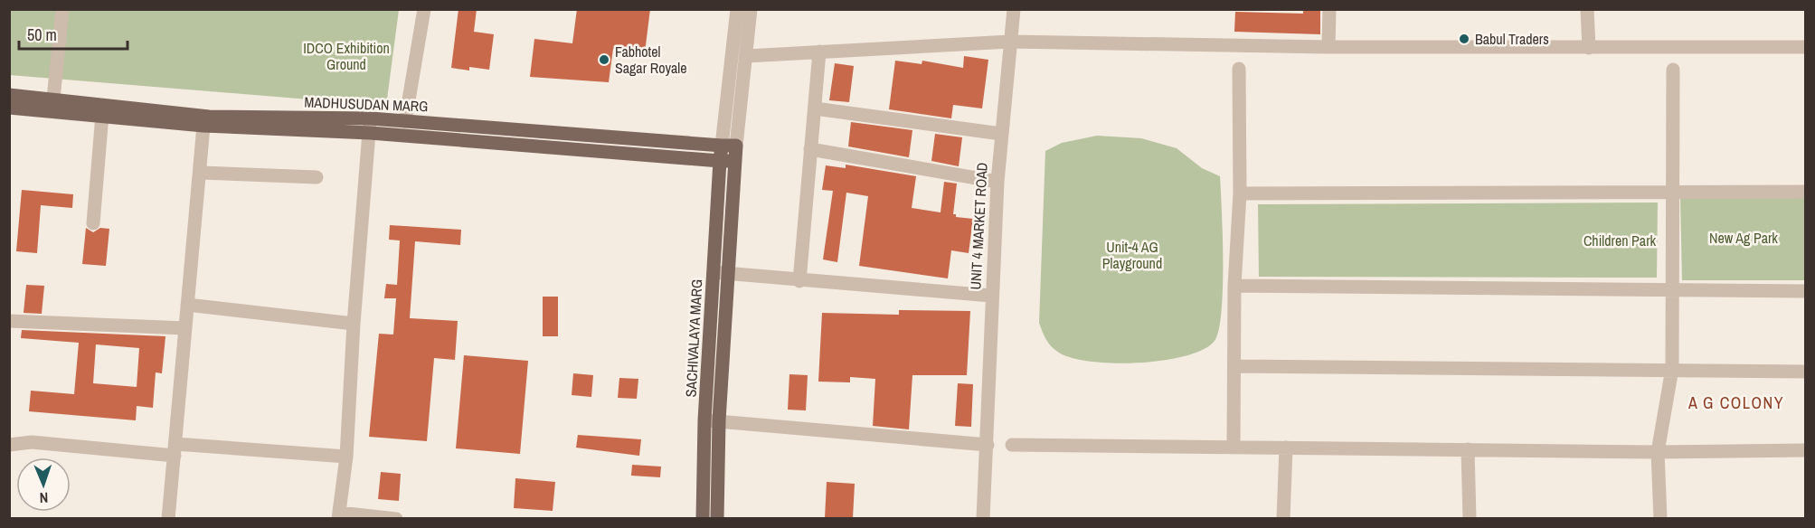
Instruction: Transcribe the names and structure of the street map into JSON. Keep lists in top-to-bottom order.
{
  "streets": {
    "main road": ["MADHUSUDAN MARG", "SACHIVALAYA MARG"],
    "street": ["UNIT 4 MARKET ROAD"]
  },
  "crossings": [
    ["MADHUSUDAN MARG", "SACHIVALAYA MARG"]
  ],
  "districts": ["A G COLONY"],
  "parks": [
    "IDCO Exhibition Ground",
    "New Ag Park",
    "Children Park",
    "Unit-4 AG Playground"
  ],
  "places": ["Babul Traders", "Fabhotel Sagar Royale"],
  "scale_bar": "50 m",
  "north": "bottom"
}
